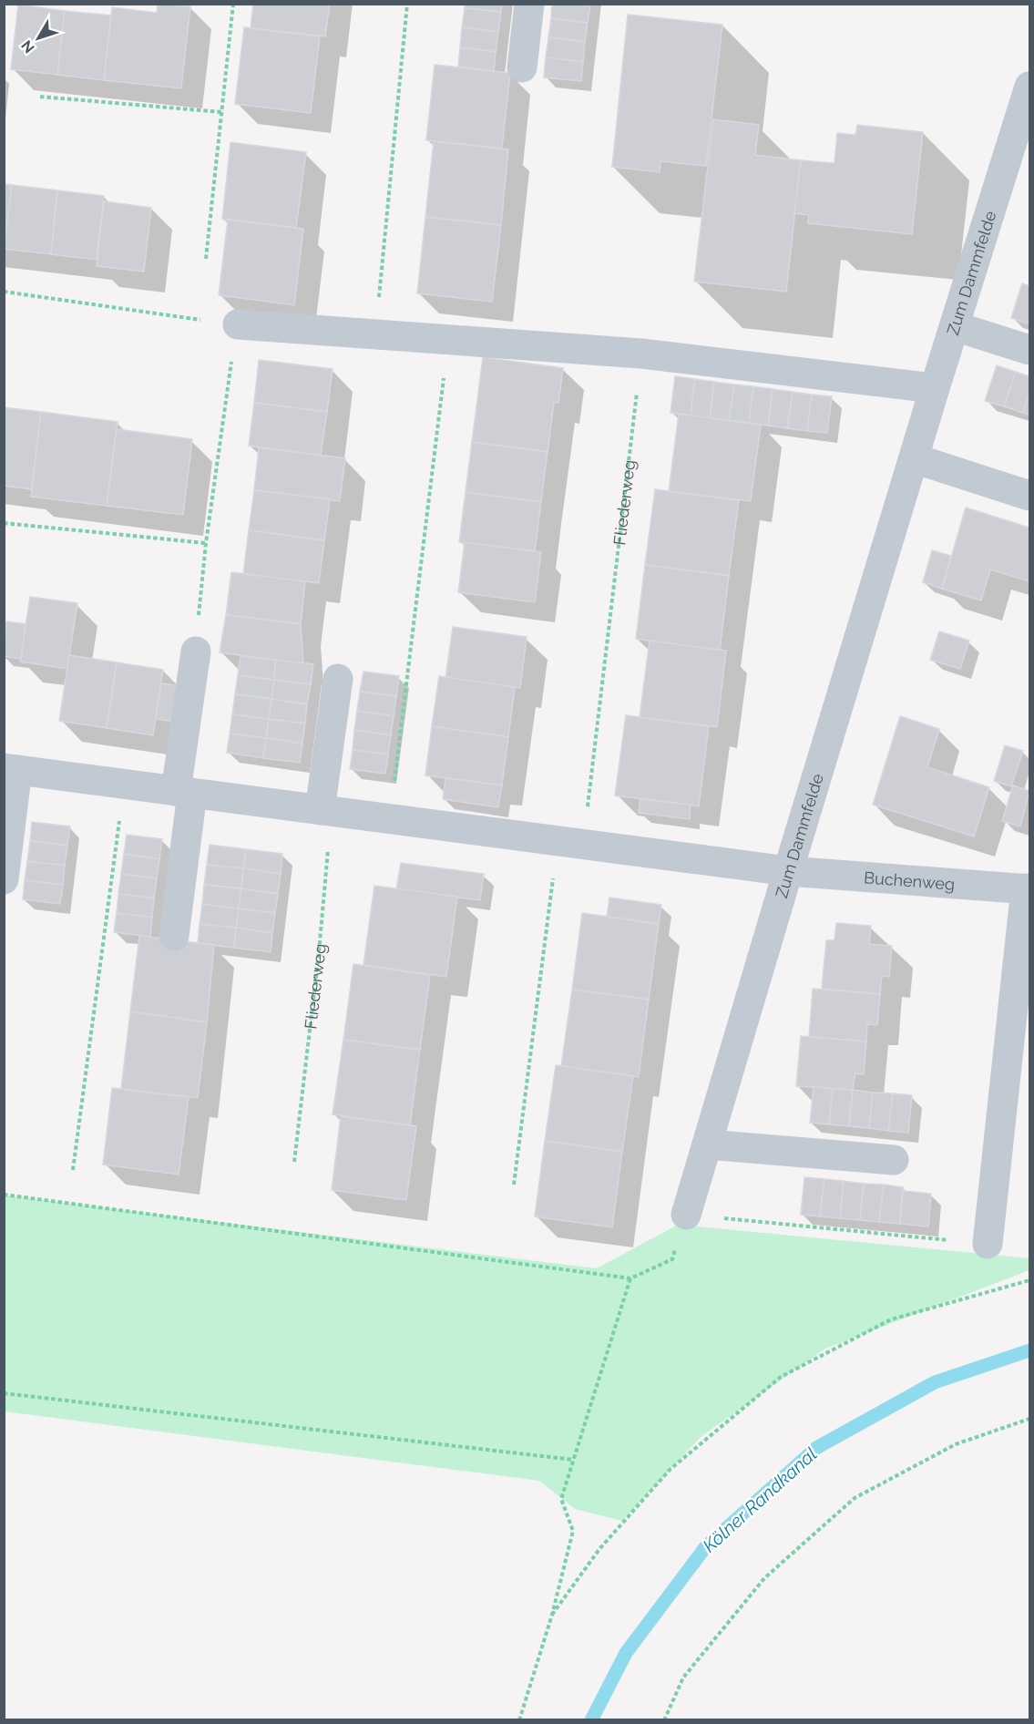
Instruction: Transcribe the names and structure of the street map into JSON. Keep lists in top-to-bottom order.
{
  "streets": {
    "street": ["Zum Dammfelde", "Buchenweg"],
    "path": ["Fliederweg"]
  },
  "crossings": [
    ["Zum Dammfelde", "Buchenweg"]
  ],
  "water": ["Kölner Randkanal"],
  "north": "bottom left"
}
